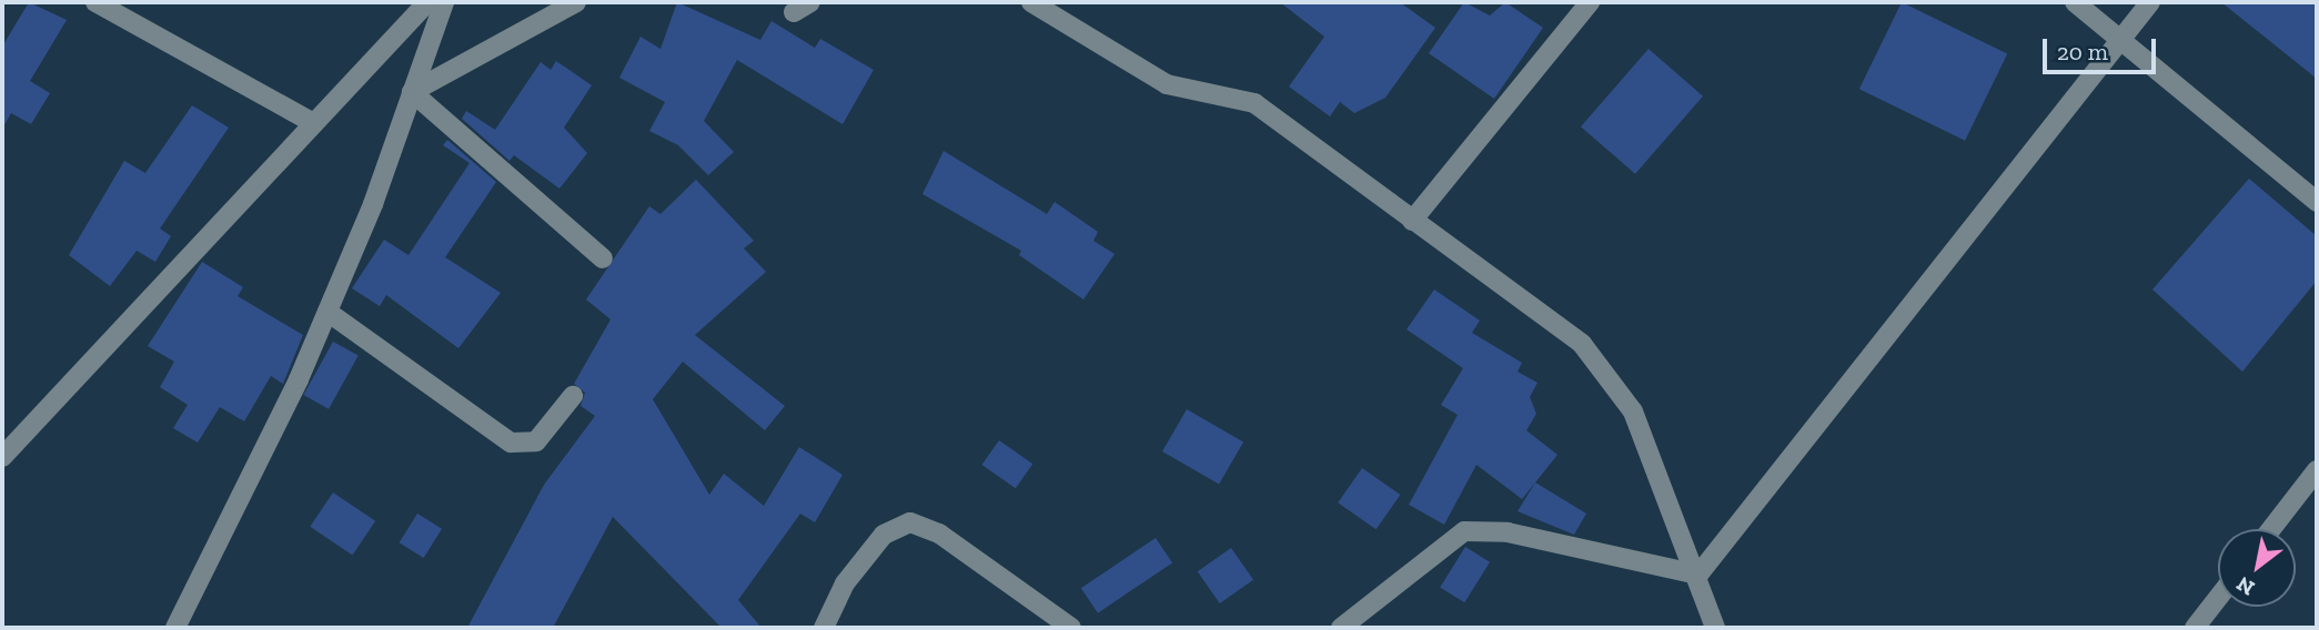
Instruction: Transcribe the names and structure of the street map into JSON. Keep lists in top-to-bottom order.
{
  "scale_bar": "20 m",
  "north": "bottom left"
}
